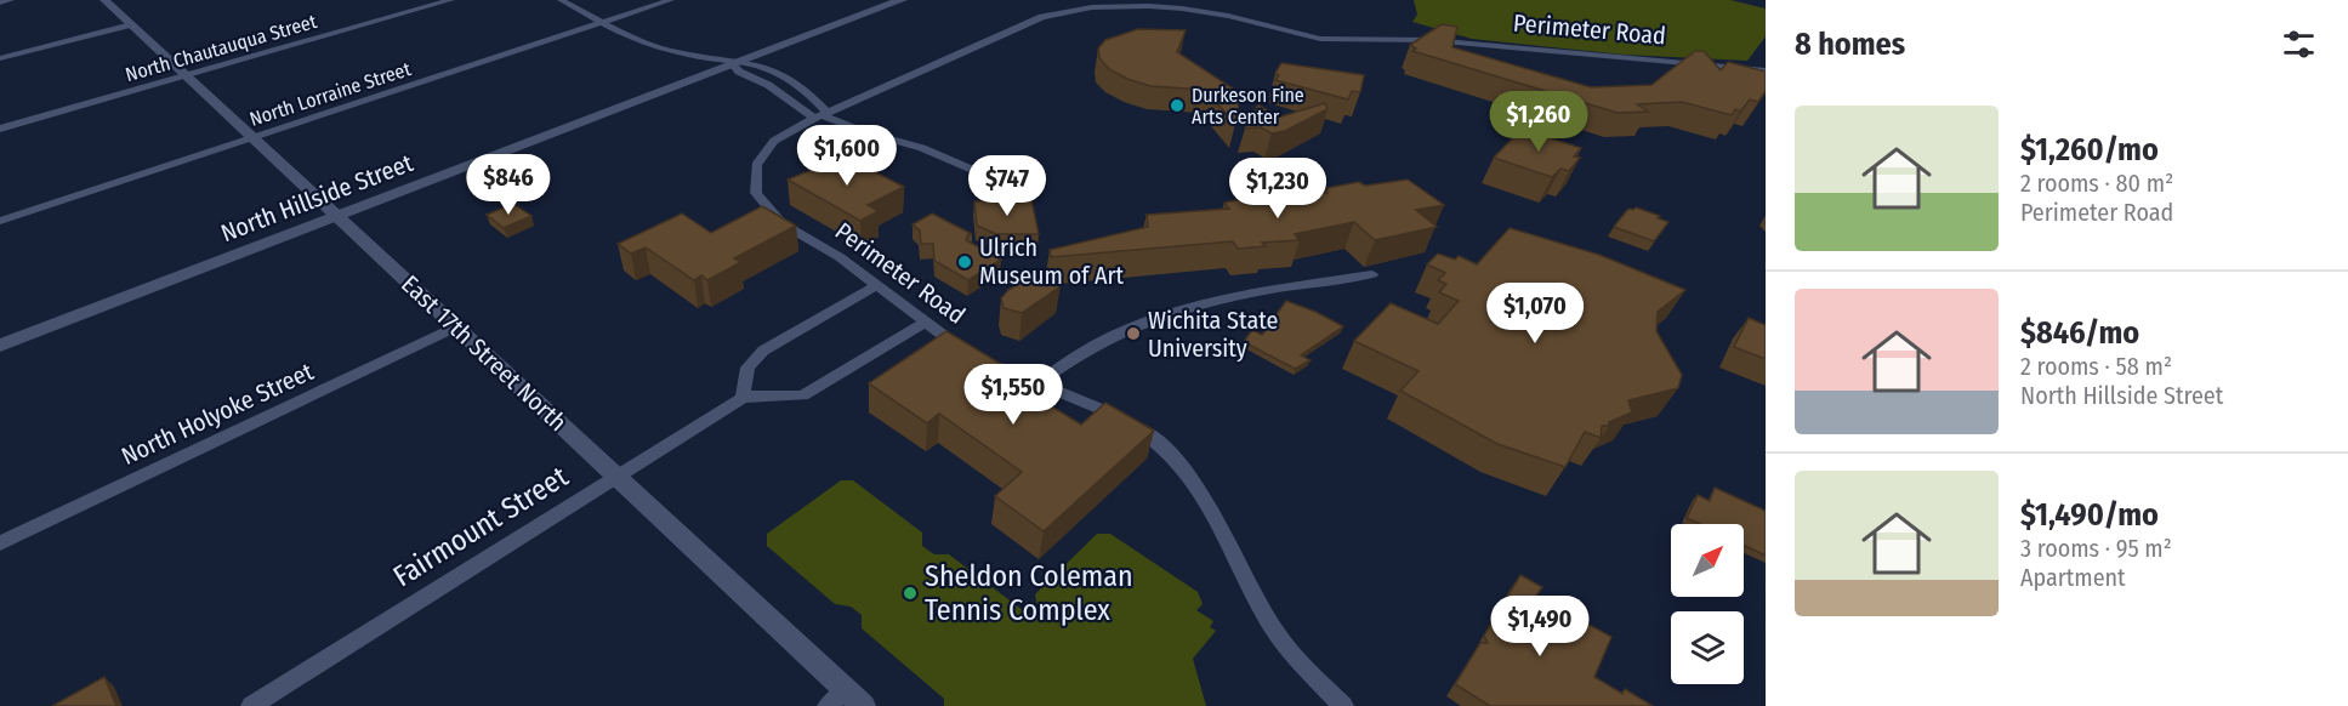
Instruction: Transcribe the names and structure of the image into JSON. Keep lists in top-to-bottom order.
{
  "streets": {
    "main road": ["North Hillside Street"],
    "street": [
      "Perimeter Road",
      "North Chautauqua Street",
      "North Lorraine Street",
      "East 17th Street North",
      "North Holyoke Street",
      "Fairmount Street"
    ]
  },
  "crossings": [
    ["North Chautauqua Street", "East 17th Street North"],
    ["North Lorraine Street", "East 17th Street North"],
    ["North Hillside Street", "East 17th Street North"],
    ["East 17th Street North", "North Holyoke Street"],
    ["East 17th Street North", "Fairmount Street"]
  ],
  "places": [
    "Durkeson Fine Arts Center",
    "Ulrich Museum of Art",
    "Wichita State University",
    "Sheldon Coleman Tennis Complex"
  ],
  "north": "top right",
  "page": {
    "heading": "8 homes",
    "list": [
      {
        "name": "$1,260/mo",
        "note": "2 rooms · 80 m² · Perimeter Road"
      },
      {
        "name": "$846/mo",
        "note": "2 rooms · 58 m² · North Hillside Street"
      },
      {
        "name": "$1,490/mo",
        "note": "3 rooms · 95 m² · Apartment"
      }
    ],
    "price": [
      "$1,260",
      "$1,600",
      "$846",
      "$747",
      "$1,230",
      "$1,070",
      "$1,550",
      "$1,490"
    ]
  }
}
